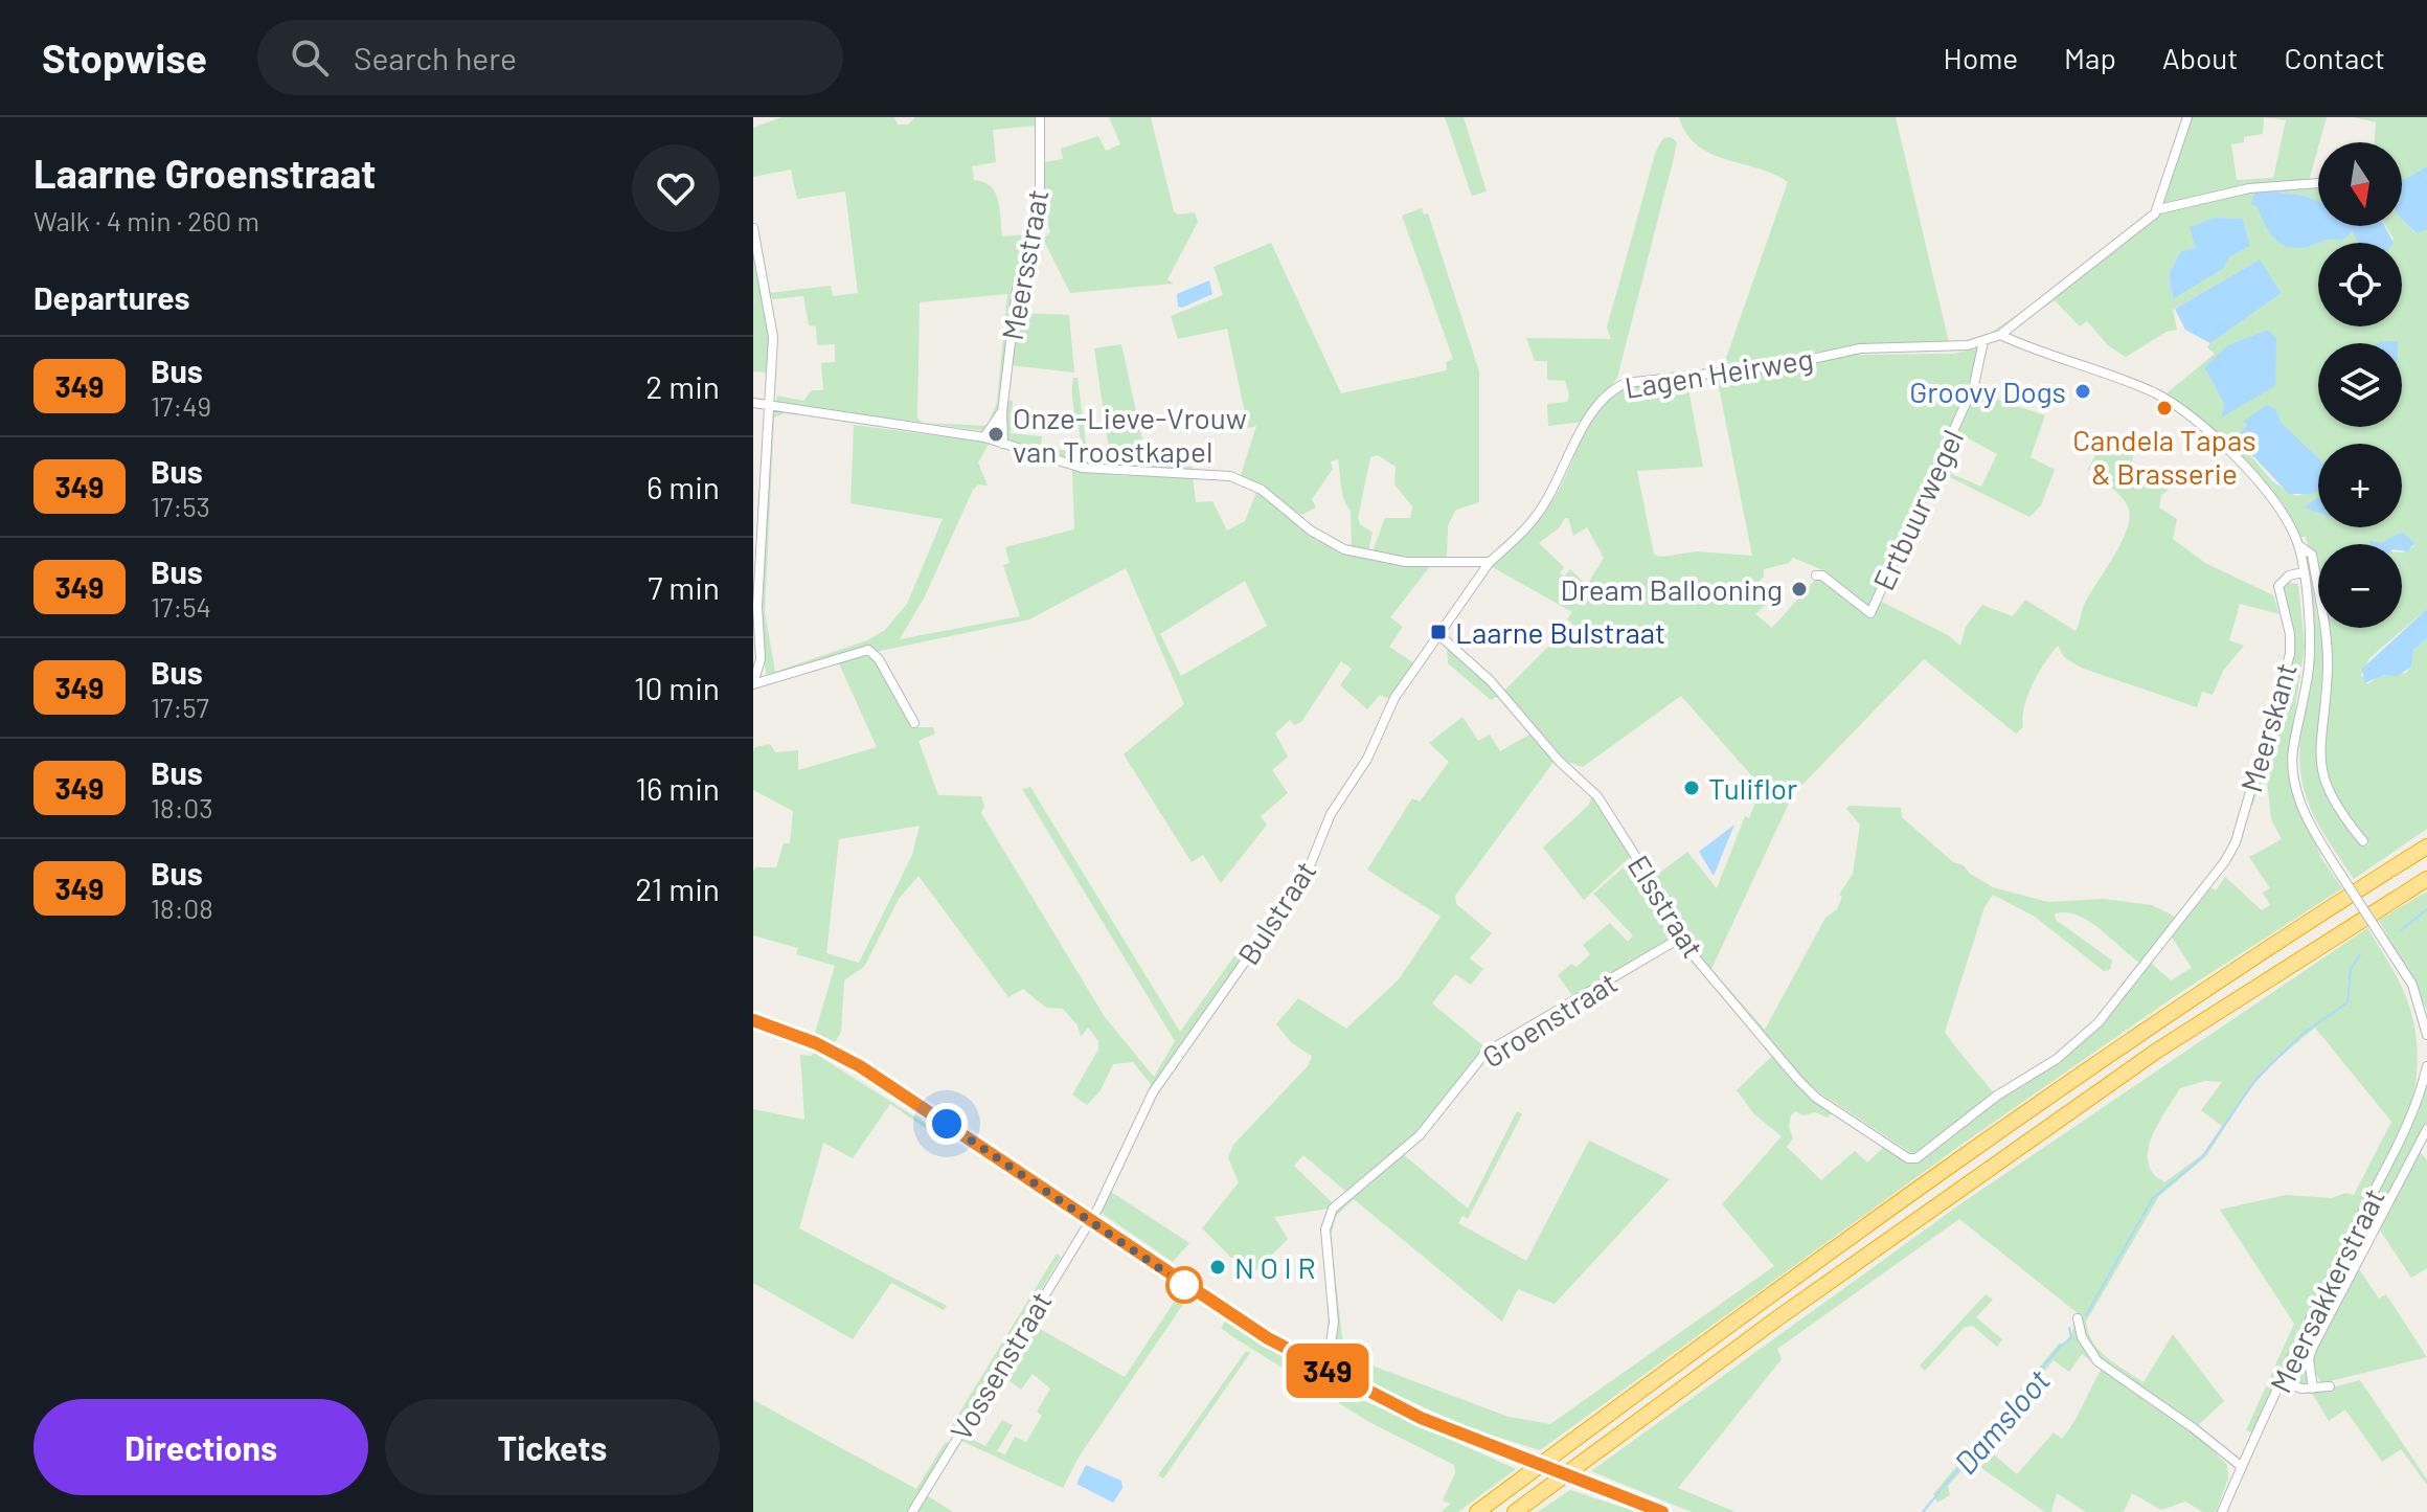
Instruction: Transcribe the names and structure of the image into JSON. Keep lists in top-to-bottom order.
{
  "streets": {
    "street": [
      "Meersstraat",
      "Lagen Heirweg",
      "Ertbuurwegel",
      "Meerskant",
      "Elsstraat",
      "Bulstraat",
      "Groenstraat",
      "Meersakkerstraat",
      "Vossenstraat"
    ]
  },
  "crossings": [
    ["Lagen Heirweg", "Ertbuurwegel"],
    ["Lagen Heirweg", "Bulstraat"],
    ["Meerskant", "Elsstraat"],
    ["Elsstraat", "Bulstraat"],
    ["Elsstraat", "Groenstraat"],
    ["Bulstraat", "Vossenstraat"]
  ],
  "water": ["Damsloot"],
  "places": {
    "other": [
      "Groovy Dogs",
      "Candela Tapas & Brasserie",
      "Onze-Lieve-Vrouw van Troostkapel",
      "Dream Ballooning",
      "Tuliflor",
      "N O I R"
    ],
    "transit": ["Laarne Bulstraat"]
  },
  "lines": ["bus line 349"],
  "north": "bottom",
  "page": {
    "header": "Stopwise",
    "search": "Search here",
    "nav": [
      "Home",
      "Map",
      "About",
      "Contact"
    ],
    "heading": [
      ["Laarne Groenstraat", "Walk · 4 min · 260 m"],
      "Departures"
    ],
    "on_map": "349",
    "map_buttons": ["+", "−"],
    "list": [
      {
        "mark": "349",
        "name": "Bus",
        "note": "17:49",
        "value": "2 min"
      },
      {
        "mark": "349",
        "name": "Bus",
        "note": "17:53",
        "value": "6 min"
      },
      {
        "mark": "349",
        "name": "Bus",
        "note": "17:54",
        "value": "7 min"
      },
      {
        "mark": "349",
        "name": "Bus",
        "note": "17:57",
        "value": "10 min"
      },
      {
        "mark": "349",
        "name": "Bus",
        "note": "18:03",
        "value": "16 min"
      },
      {
        "mark": "349",
        "name": "Bus",
        "note": "18:08",
        "value": "21 min"
      }
    ],
    "buttons": ["Directions", "Tickets"]
  }
}
